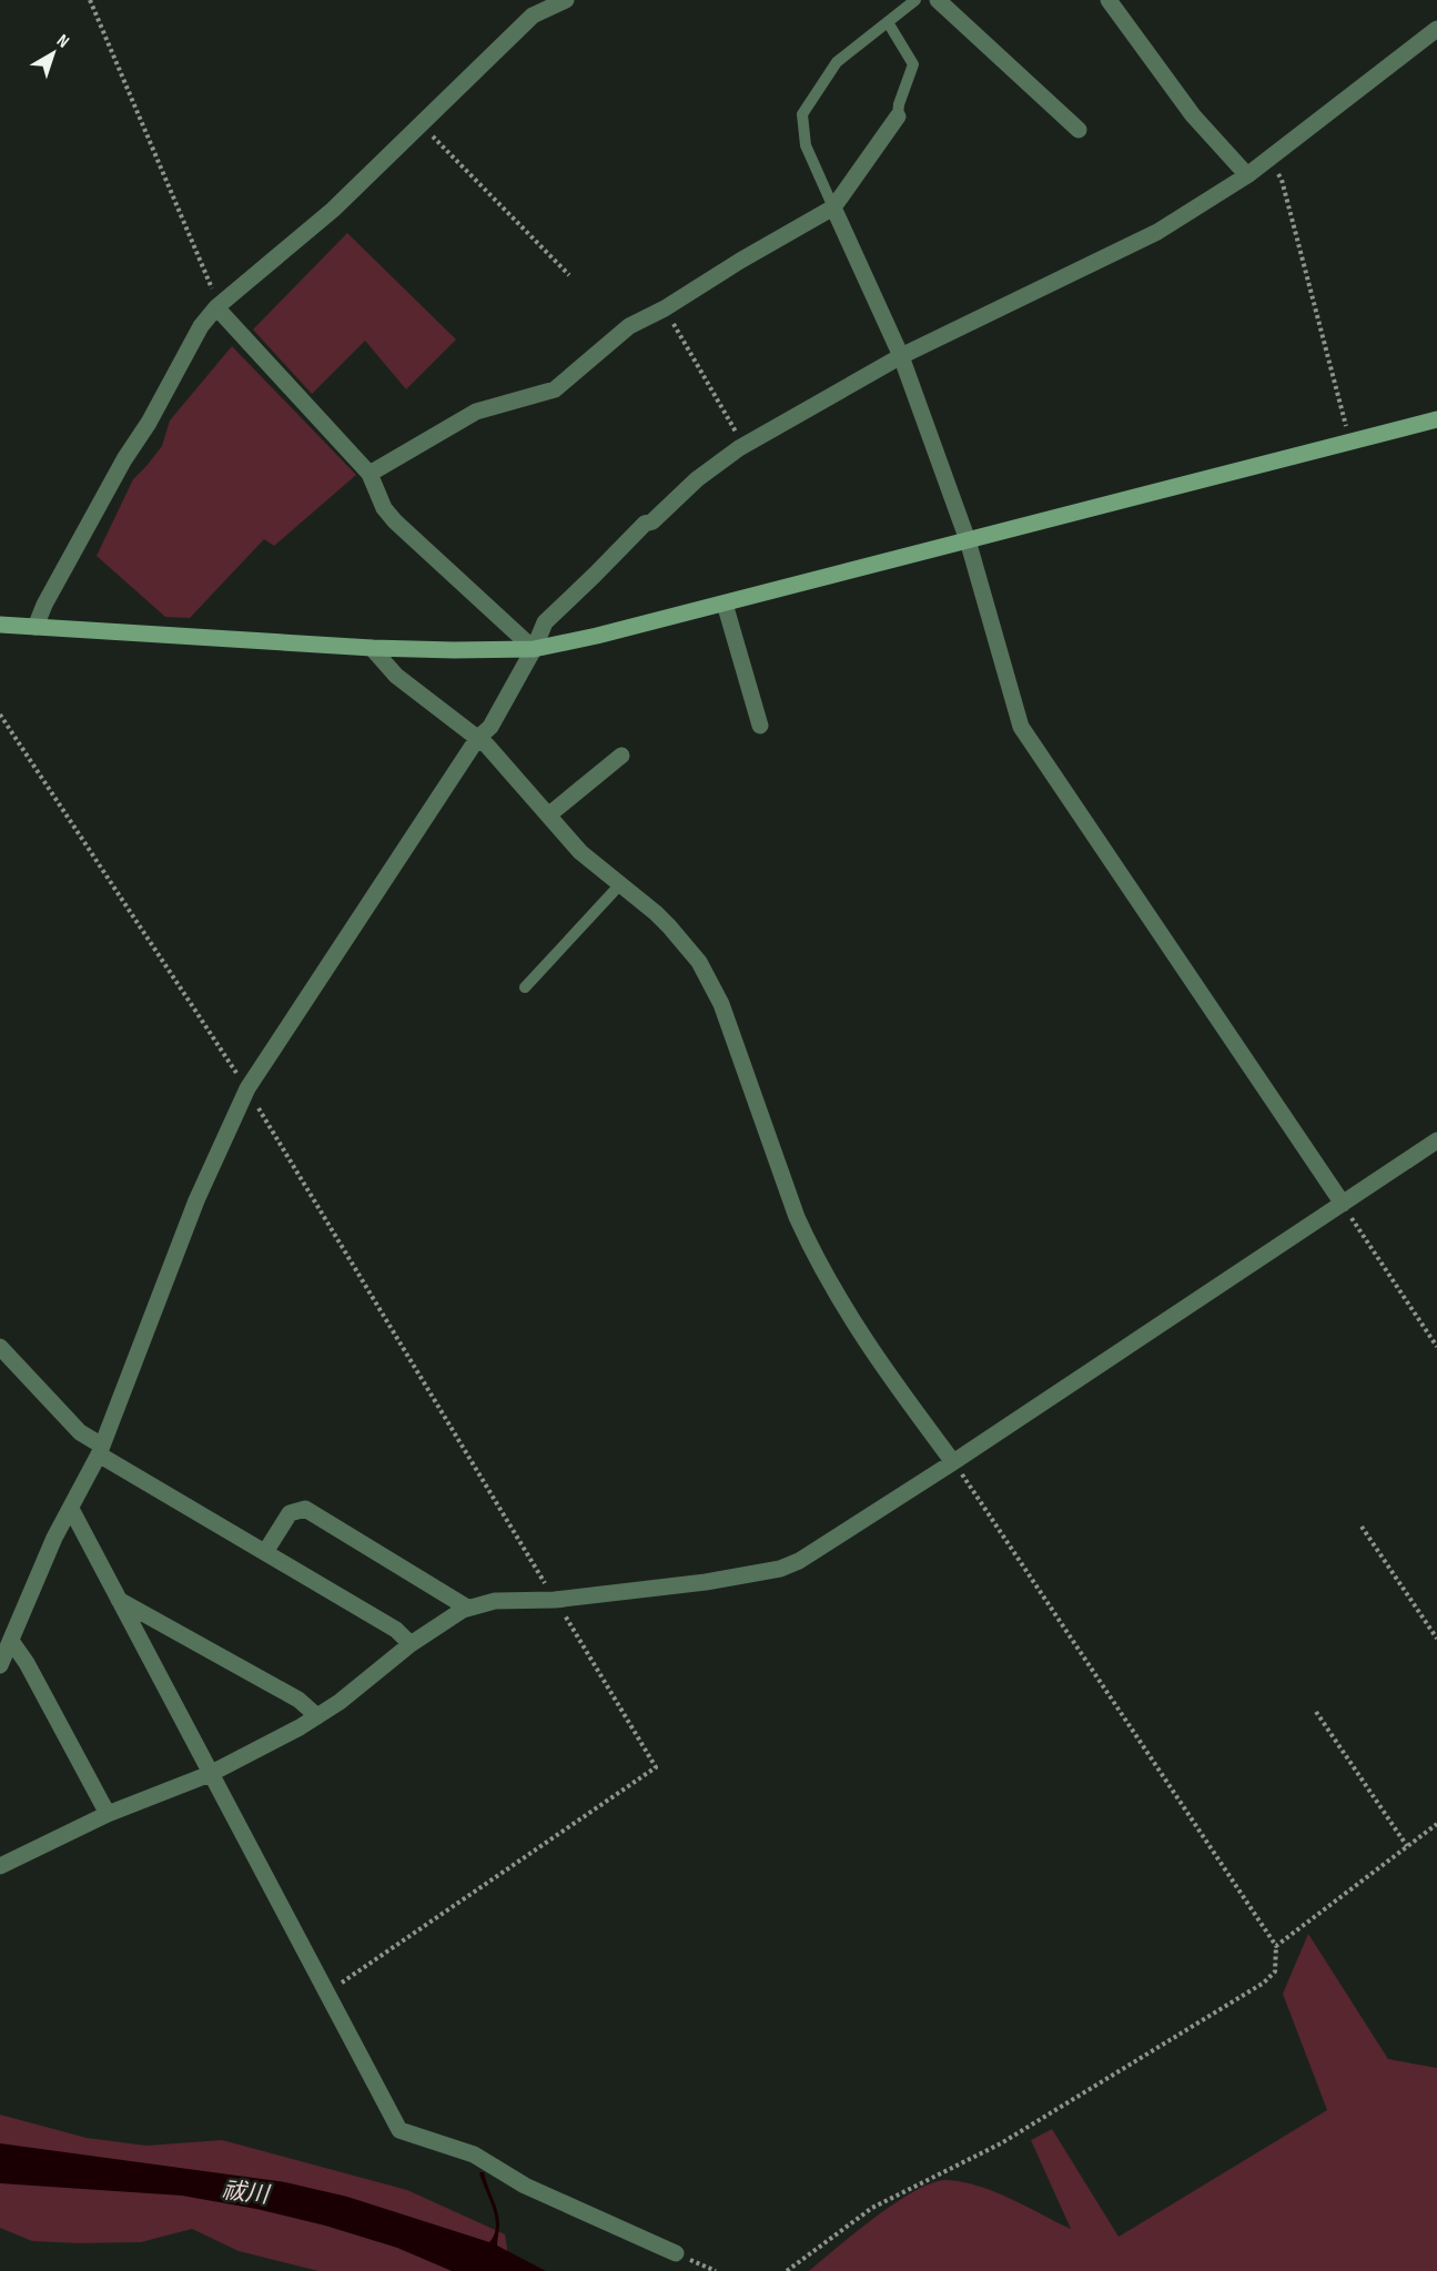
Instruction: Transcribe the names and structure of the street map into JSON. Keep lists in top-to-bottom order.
{
  "water": ["祓川"],
  "north": "top right"
}
